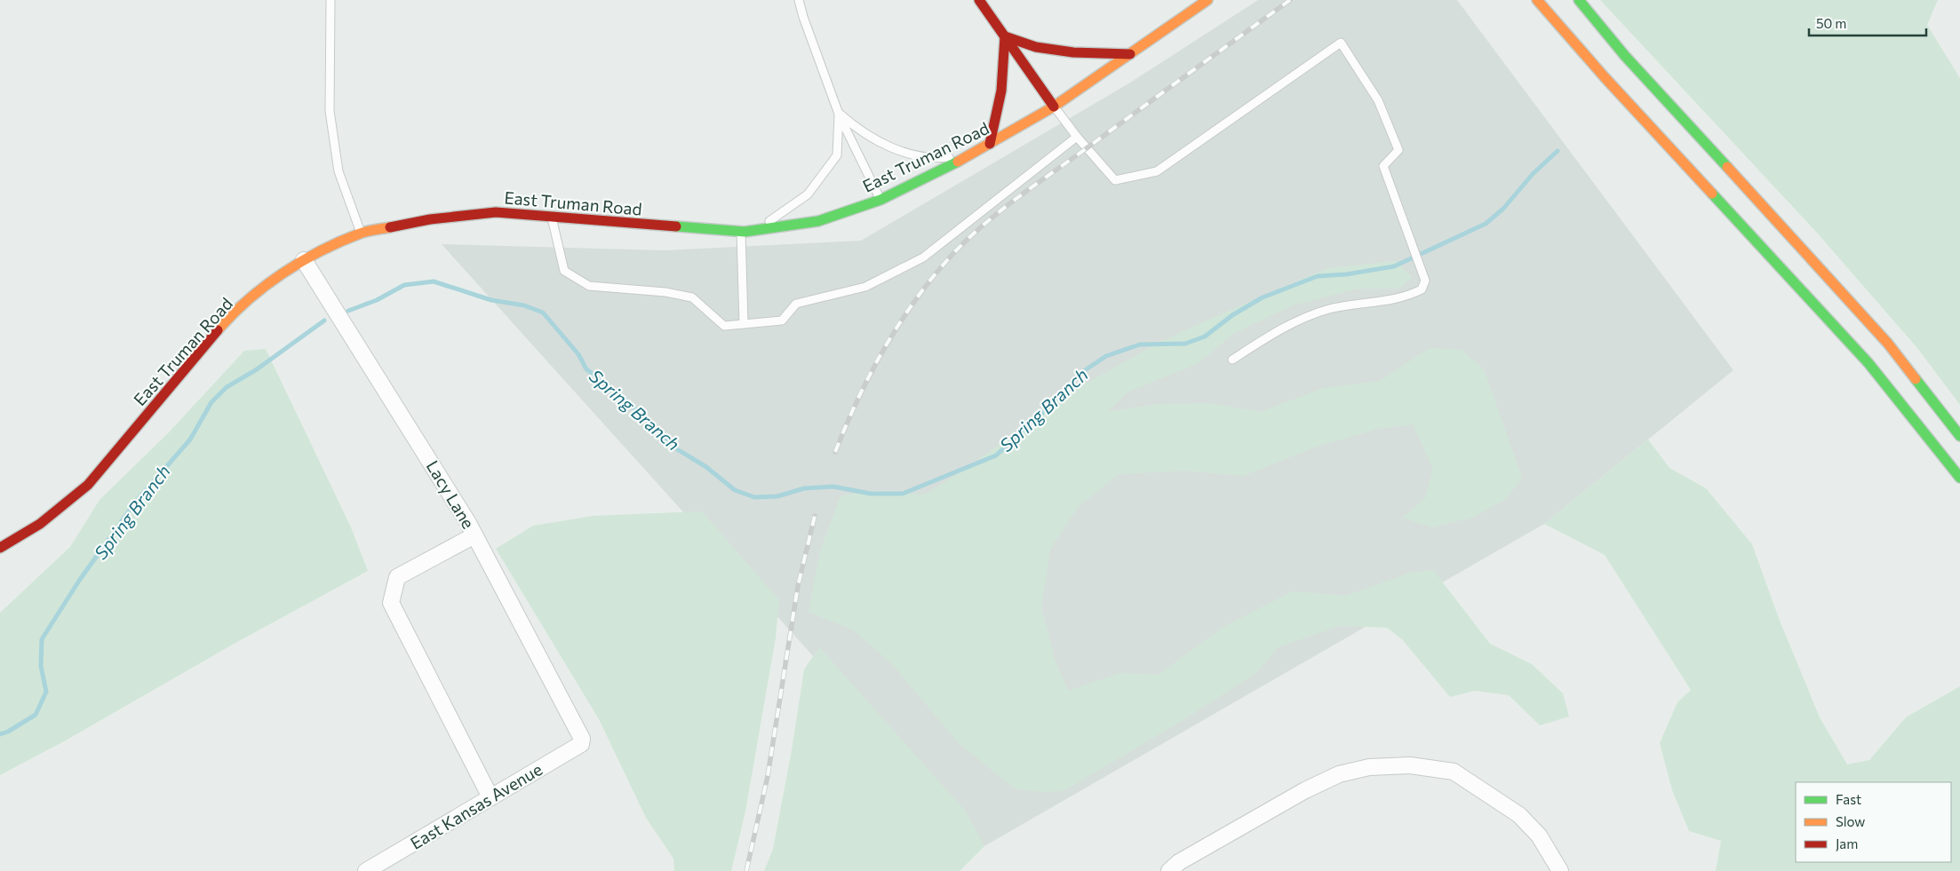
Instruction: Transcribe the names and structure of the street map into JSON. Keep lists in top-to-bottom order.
{
  "streets": {
    "main road": ["East Truman Road"],
    "street": ["Lacy Lane", "East Kansas Avenue"]
  },
  "crossings": [
    ["East Truman Road", "Lacy Lane"],
    ["Lacy Lane", "East Kansas Avenue"]
  ],
  "water": ["Spring Branch"],
  "legend": ["Fast", "Slow", "Jam"],
  "scale_bar": "50 m"
}
